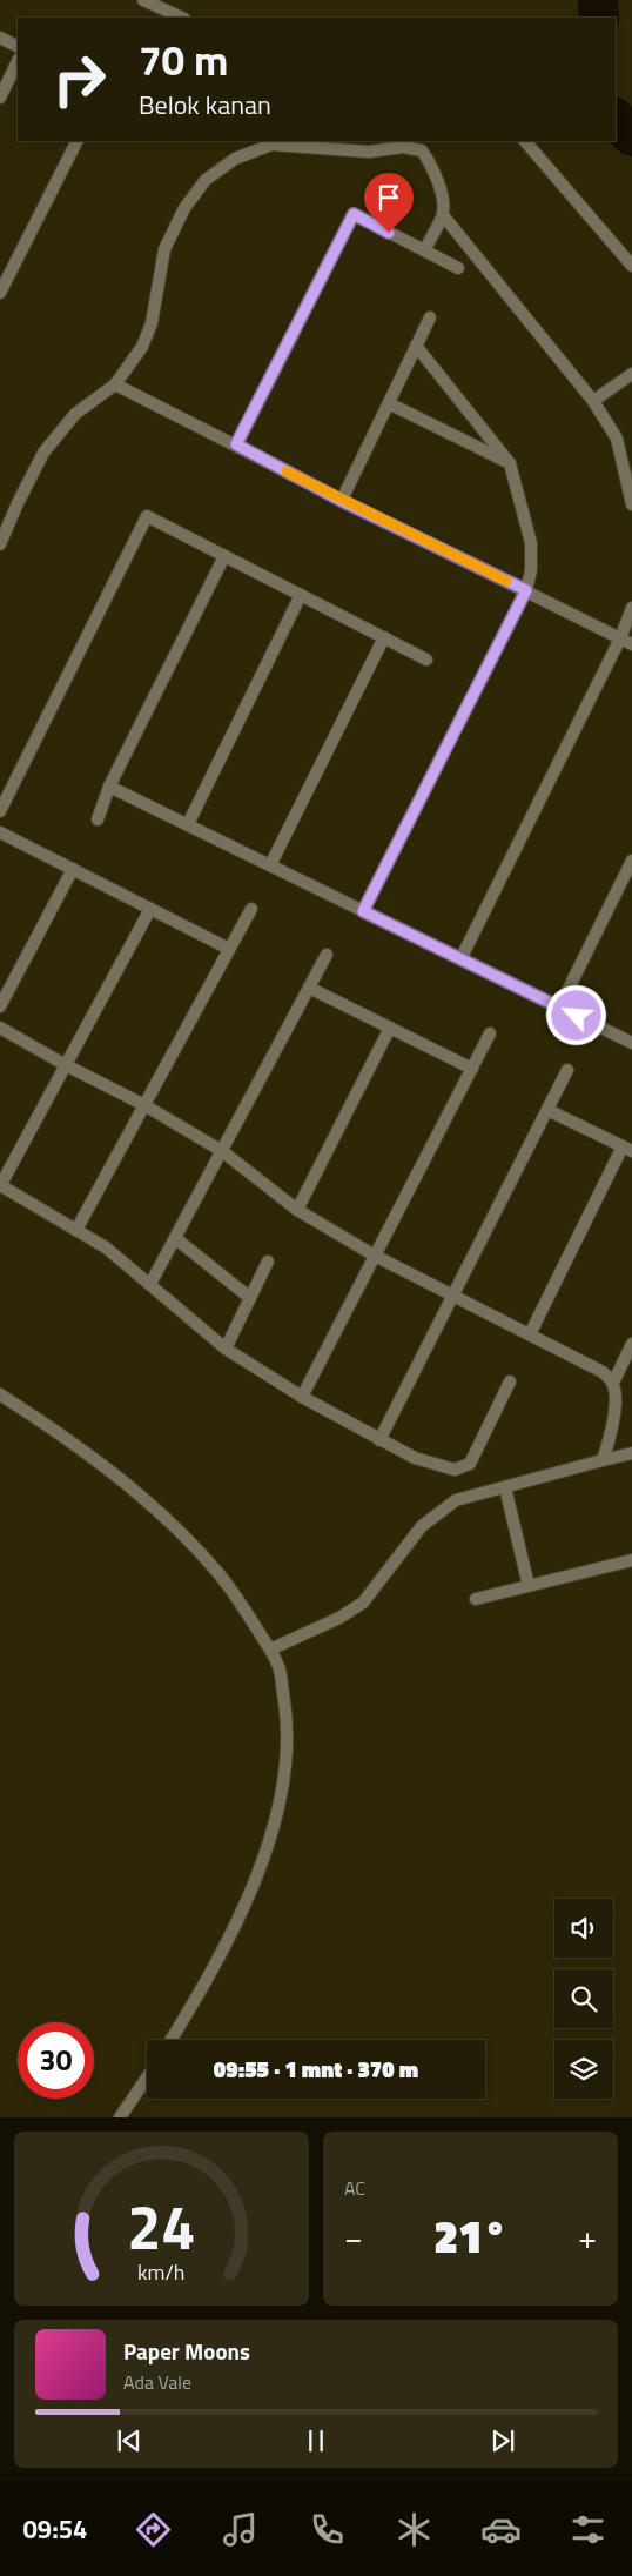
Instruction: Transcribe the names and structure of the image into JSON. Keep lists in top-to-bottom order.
{
  "page": {
    "turn": ["70 m", "Belok kanan"],
    "limit": "30",
    "trip": "09:55 · 1 mnt · 370 m",
    "tile": "AC",
    "heat": ["−", "21°", "+"],
    "song": ["Paper Moons", "Ada Vale"],
    "tabs": "09:54",
    "gauge": ["24", "km/h"]
  }
}
